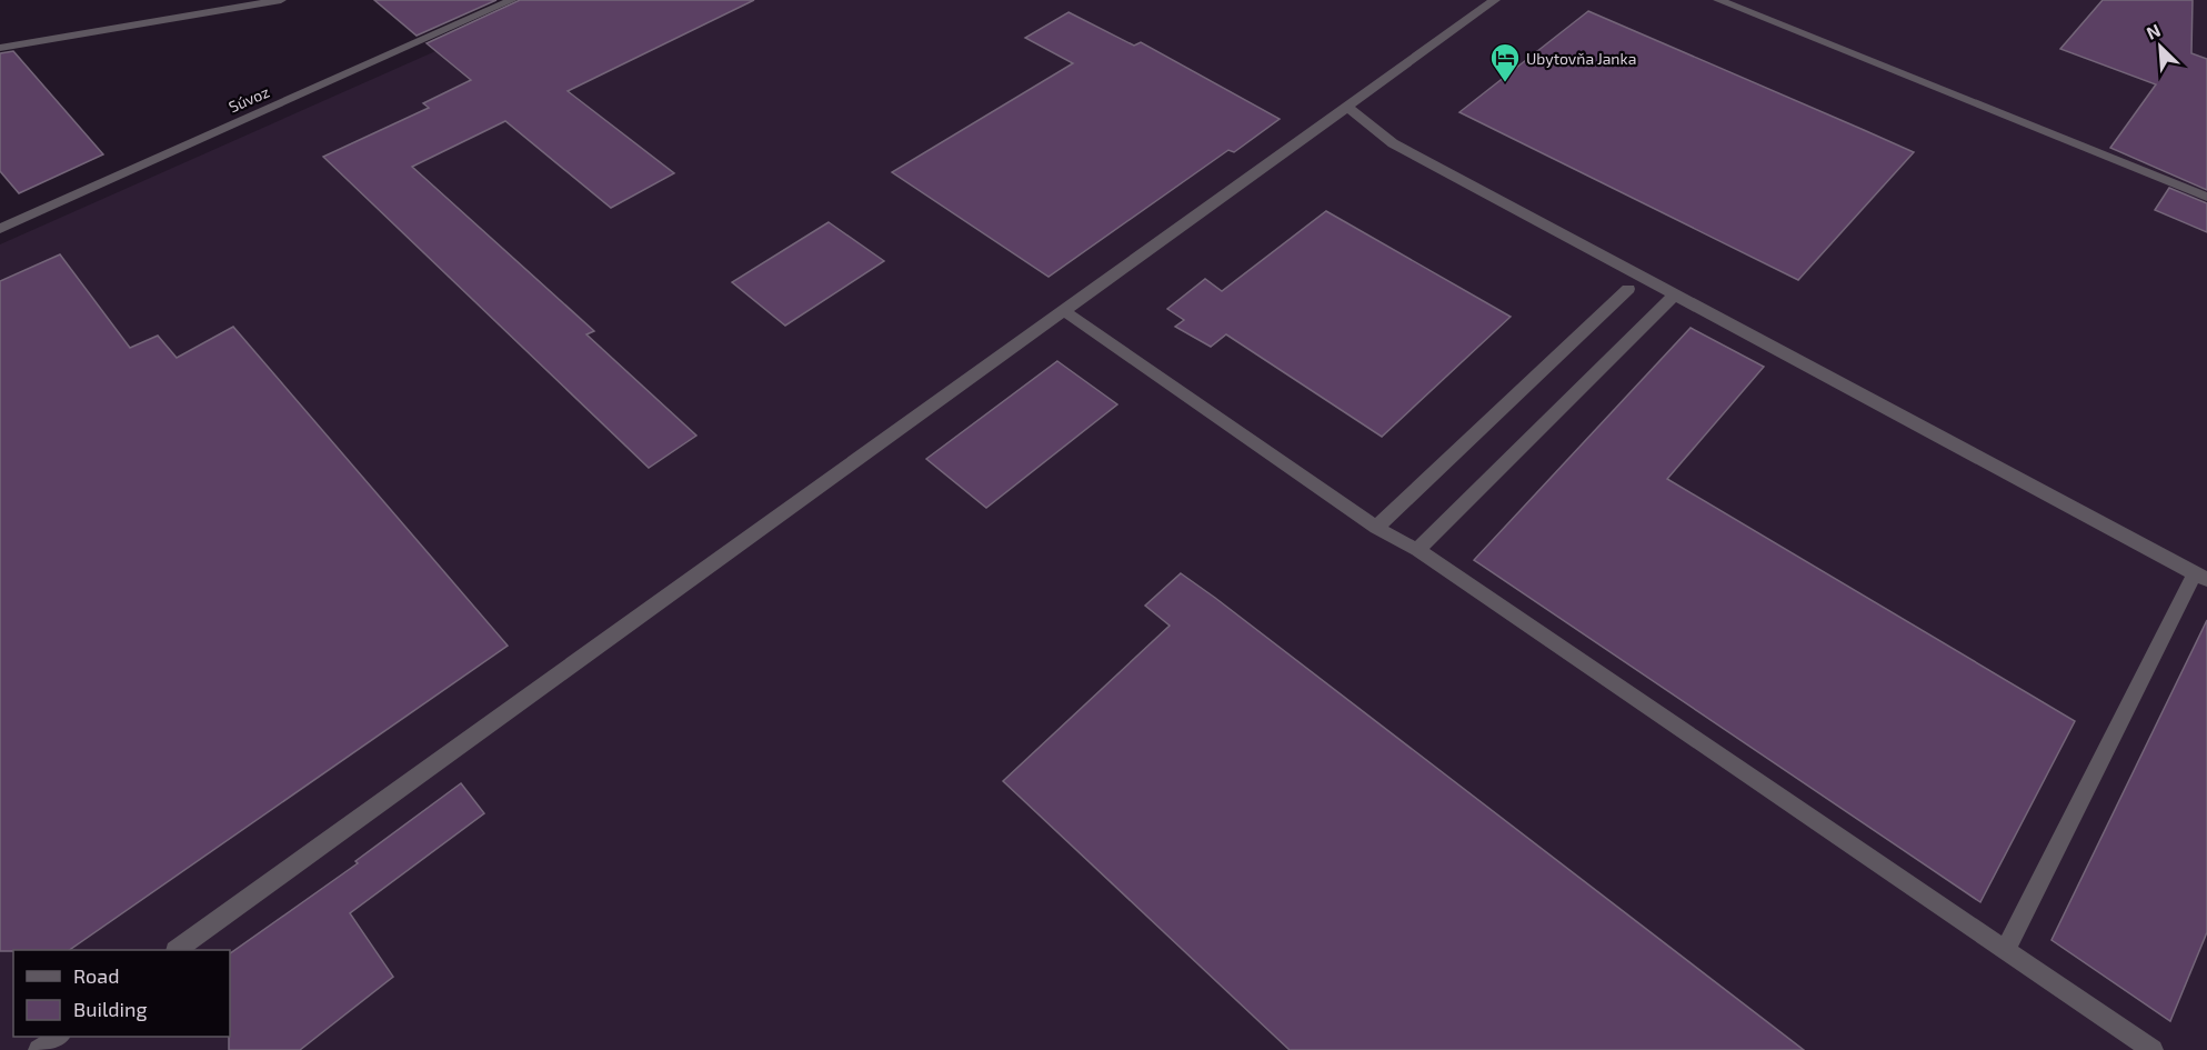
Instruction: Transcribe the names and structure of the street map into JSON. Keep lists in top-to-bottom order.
{
  "streets": {
    "street": ["Súvoz"]
  },
  "places": {
    "hotel": ["Ubytovňa Janka"]
  },
  "legend": ["Road", "Building"],
  "north": "top left"
}
